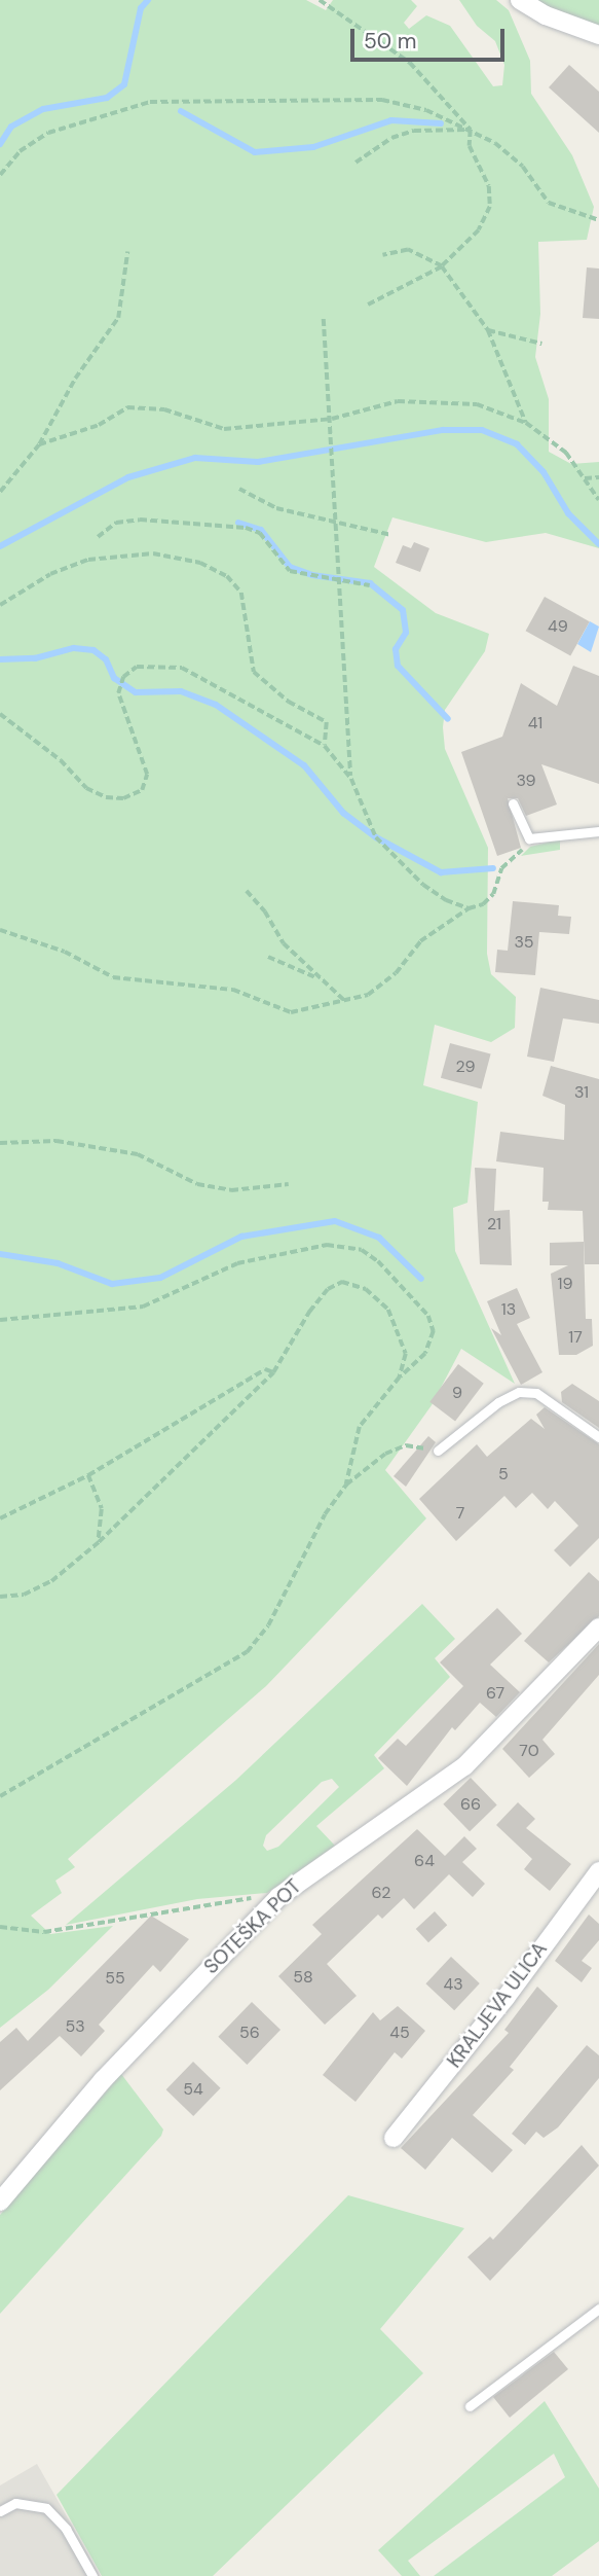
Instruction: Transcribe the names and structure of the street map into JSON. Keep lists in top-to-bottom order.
{
  "streets": {
    "street": ["SOTEŠKA POT", "KRALJEVA ULICA"]
  },
  "house_numbers": [
    "49",
    "41",
    "39",
    "35",
    "29",
    "31",
    "21",
    "19",
    "13",
    "17",
    "9",
    "5",
    "7",
    "67",
    "70",
    "66",
    "64",
    "62",
    "58",
    "55",
    "43",
    "53",
    "56",
    "45",
    "54"
  ],
  "scale_bar": "50 m"
}
